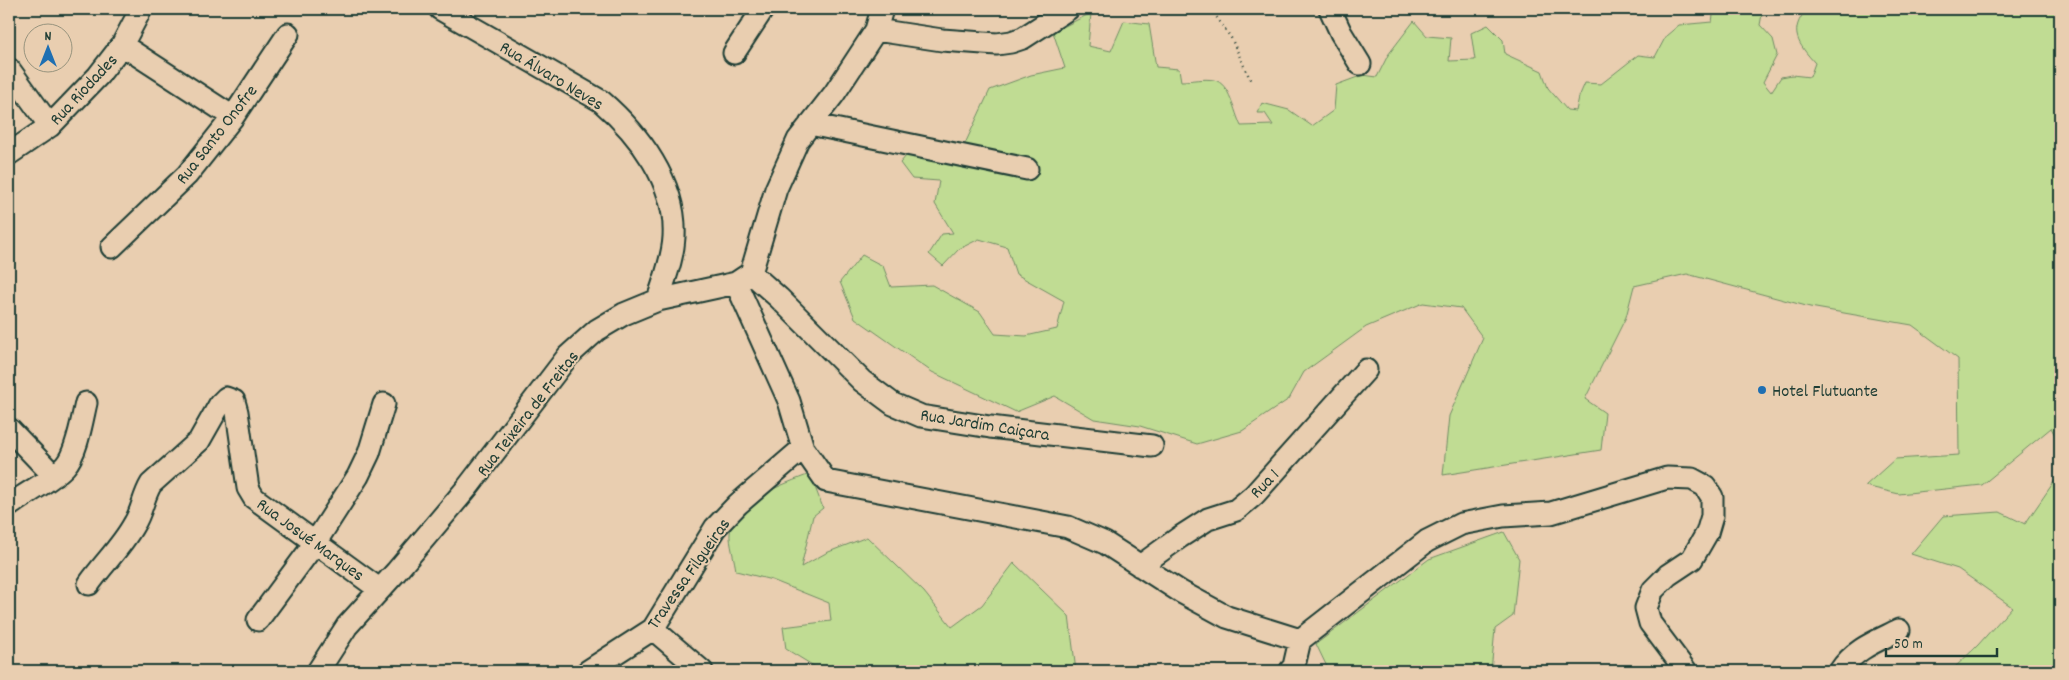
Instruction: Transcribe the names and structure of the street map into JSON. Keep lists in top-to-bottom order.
{
  "streets": {
    "street": [
      "Rua Álvaro Neves",
      "Rua Riodades",
      "Rua Santo Onofre",
      "Rua Teixeira de Freitas",
      "Rua Jardim Caiçara",
      "Rua 1",
      "Rua Josué Marques",
      "Travessa Filgueiras"
    ]
  },
  "crossings": [
    ["Rua Álvaro Neves", "Rua Teixeira de Freitas"],
    ["Rua Teixeira de Freitas", "Rua Jardim Caiçara"],
    ["Rua Teixeira de Freitas", "Rua Josué Marques"]
  ],
  "places": ["Hotel Flutuante"],
  "scale_bar": "50 m",
  "north": "top"
}
